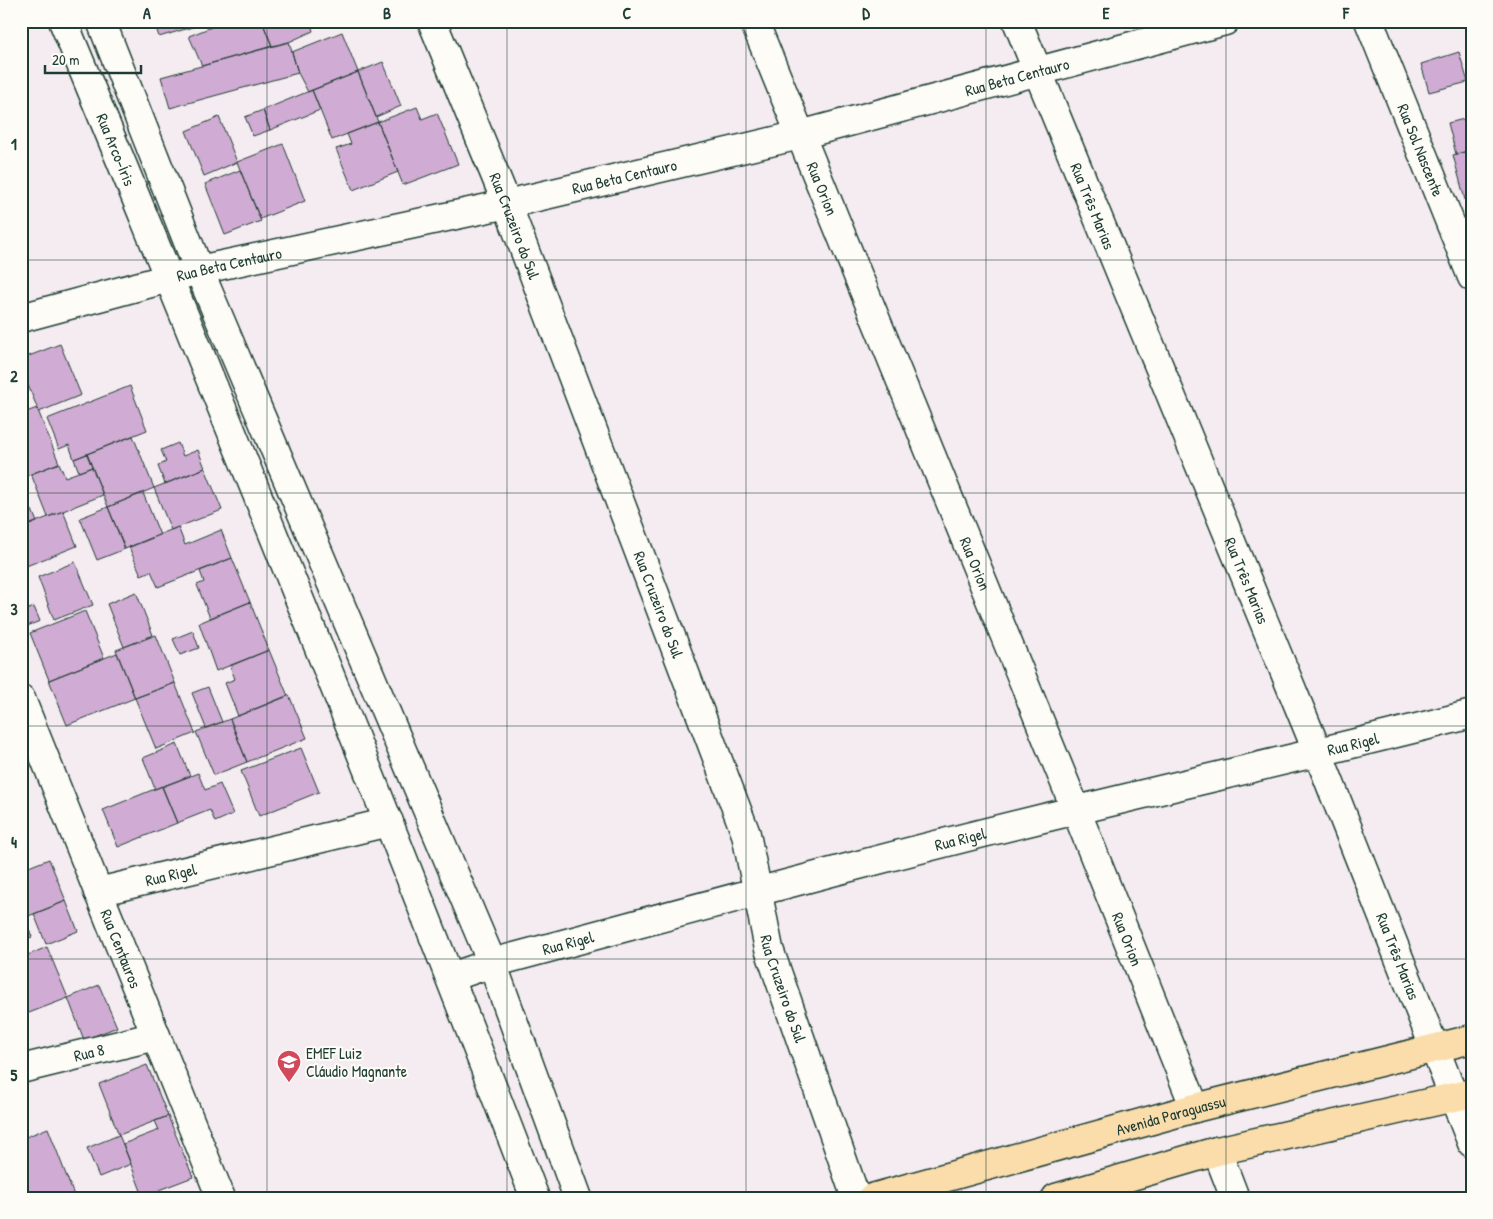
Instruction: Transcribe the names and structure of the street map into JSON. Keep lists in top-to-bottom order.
{
  "streets": {
    "main road": ["Avenida Paraguassu"],
    "street": [
      "Rua Beta Centauro",
      "Rua Arco-Íris",
      "Rua Sol Nascente",
      "Rua Orion",
      "Rua Três Marias",
      "Rua Cruzeiro do Sul",
      "Rua Rigel",
      "Rua Centauros",
      "Rua 8"
    ]
  },
  "crossings": [
    ["Rua Beta Centauro", "Rua Arco-Íris"],
    ["Rua Beta Centauro", "Rua Orion"],
    ["Rua Beta Centauro", "Rua Três Marias"],
    ["Rua Beta Centauro", "Rua Cruzeiro do Sul"],
    ["Rua Orion", "Rua Rigel"],
    ["Rua Orion", "Avenida Paraguassu"],
    ["Rua Três Marias", "Rua Rigel"],
    ["Rua Três Marias", "Avenida Paraguassu"],
    ["Rua Cruzeiro do Sul", "Rua Rigel"],
    ["Rua Rigel", "Rua Centauros"],
    ["Rua Centauros", "Rua 8"]
  ],
  "places": {
    "school or university": ["EMEF Luiz Cláudio Magnante"]
  },
  "scale_bar": "20 m",
  "grid": {
    "columns": [
      "A",
      "B",
      "C",
      "D",
      "E",
      "F"
    ],
    "rows": [
      "1",
      "2",
      "3",
      "4",
      "5"
    ]
  }
}
